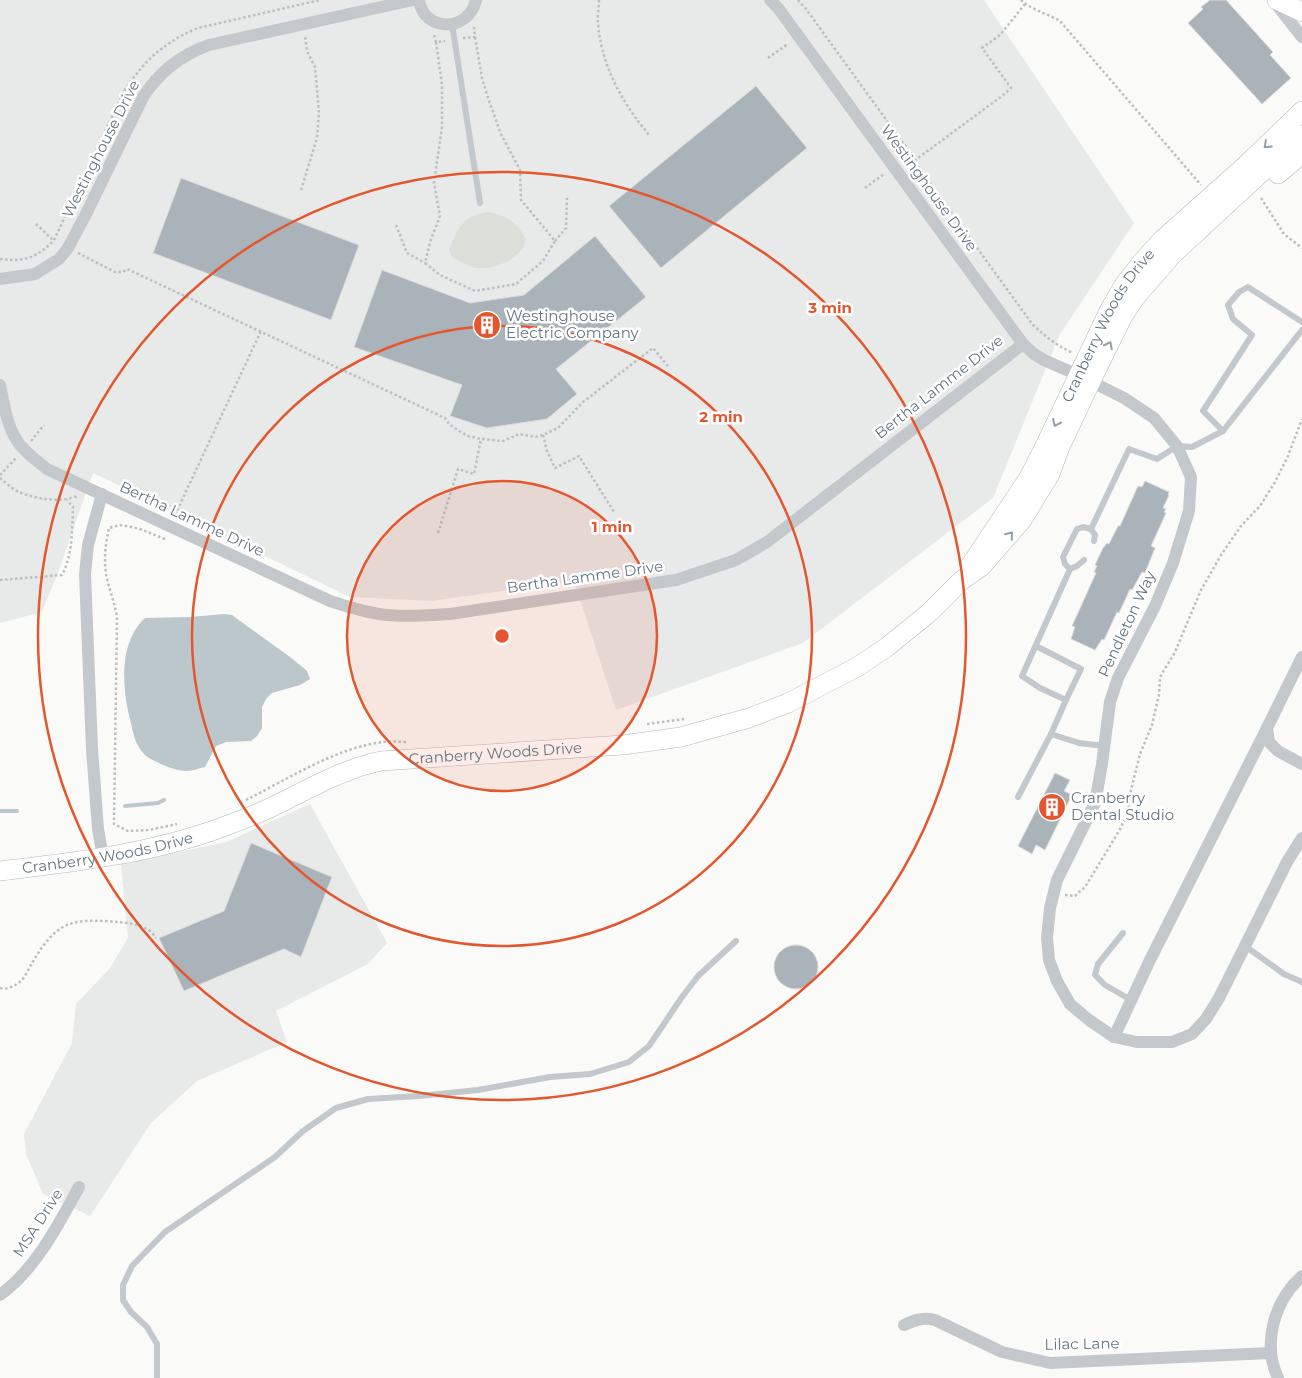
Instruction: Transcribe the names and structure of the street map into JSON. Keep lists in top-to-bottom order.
{
  "streets": {
    "street": [
      "Westinghouse Drive",
      "Cranberry Woods Drive",
      "Bertha Lamme Drive",
      "Pendleton Way",
      "MSA Drive",
      "Lilac Lane"
    ]
  },
  "crossings": [
    ["Westinghouse Drive", "Cranberry Woods Drive"],
    ["Westinghouse Drive", "Bertha Lamme Drive"],
    ["Westinghouse Drive", "Pendleton Way"],
    ["Cranberry Woods Drive", "Bertha Lamme Drive"],
    ["Cranberry Woods Drive", "Pendleton Way"]
  ],
  "places": {
    "building": ["Westinghouse Electric Company", "Cranberry Dental Studio"]
  },
  "rings": ["3 min", "2 min", "1 min"]
}
